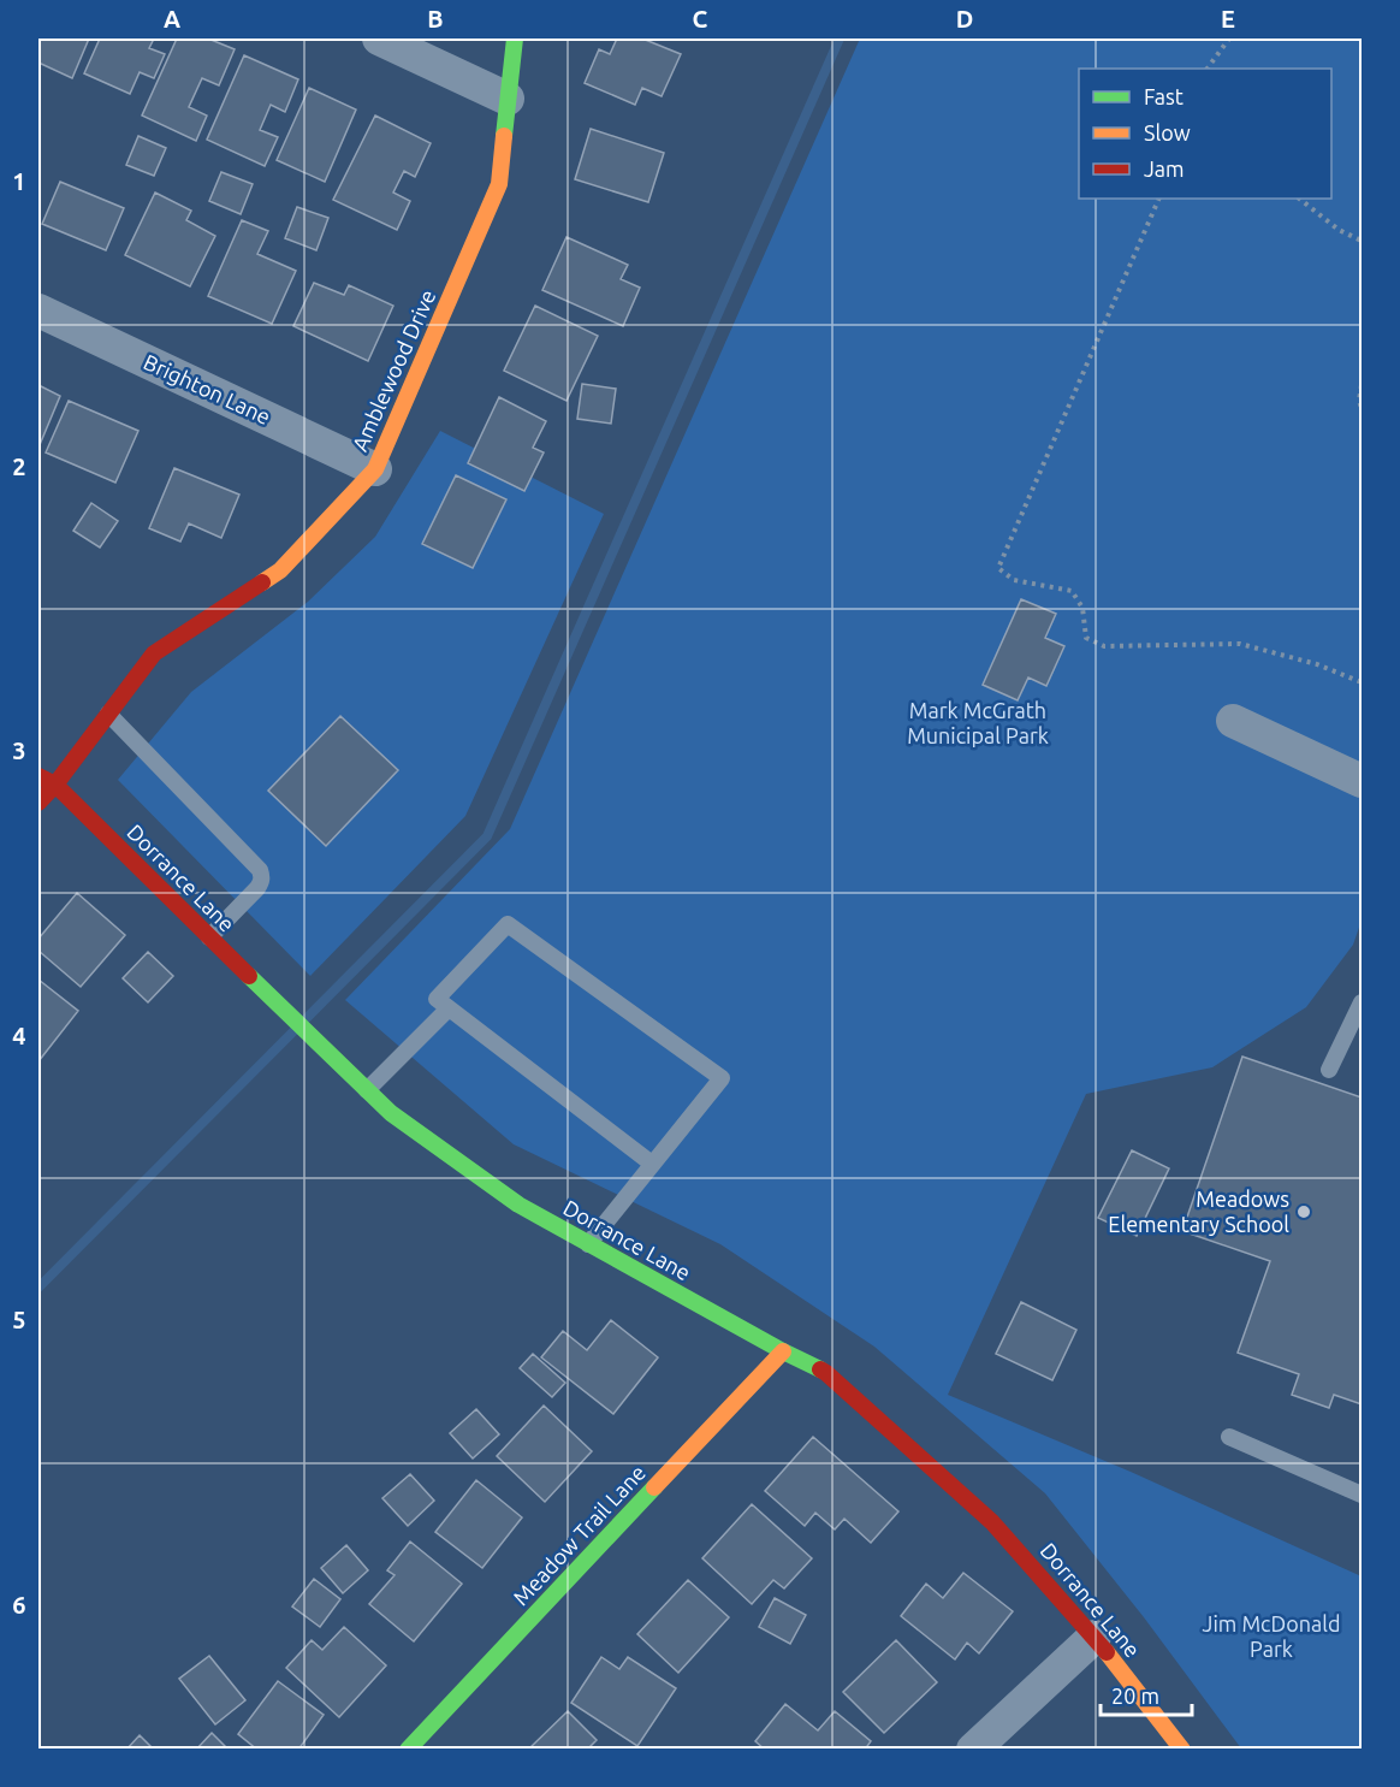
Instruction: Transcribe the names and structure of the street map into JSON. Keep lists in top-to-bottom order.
{
  "streets": {
    "street": [
      "Amblewood Drive",
      "Brighton Lane",
      "Dorrance Lane",
      "Meadow Trail Lane"
    ]
  },
  "crossings": [
    ["Amblewood Drive", "Brighton Lane"],
    ["Amblewood Drive", "Dorrance Lane"],
    ["Dorrance Lane", "Meadow Trail Lane"]
  ],
  "parks": ["Mark McGrath Municipal Park", "Jim McDonald Park"],
  "places": ["Meadows Elementary School"],
  "legend": ["Fast", "Slow", "Jam"],
  "scale_bar": "20 m",
  "grid": {
    "columns": [
      "A",
      "B",
      "C",
      "D",
      "E"
    ],
    "rows": [
      "1",
      "2",
      "3",
      "4",
      "5",
      "6"
    ]
  }
}
